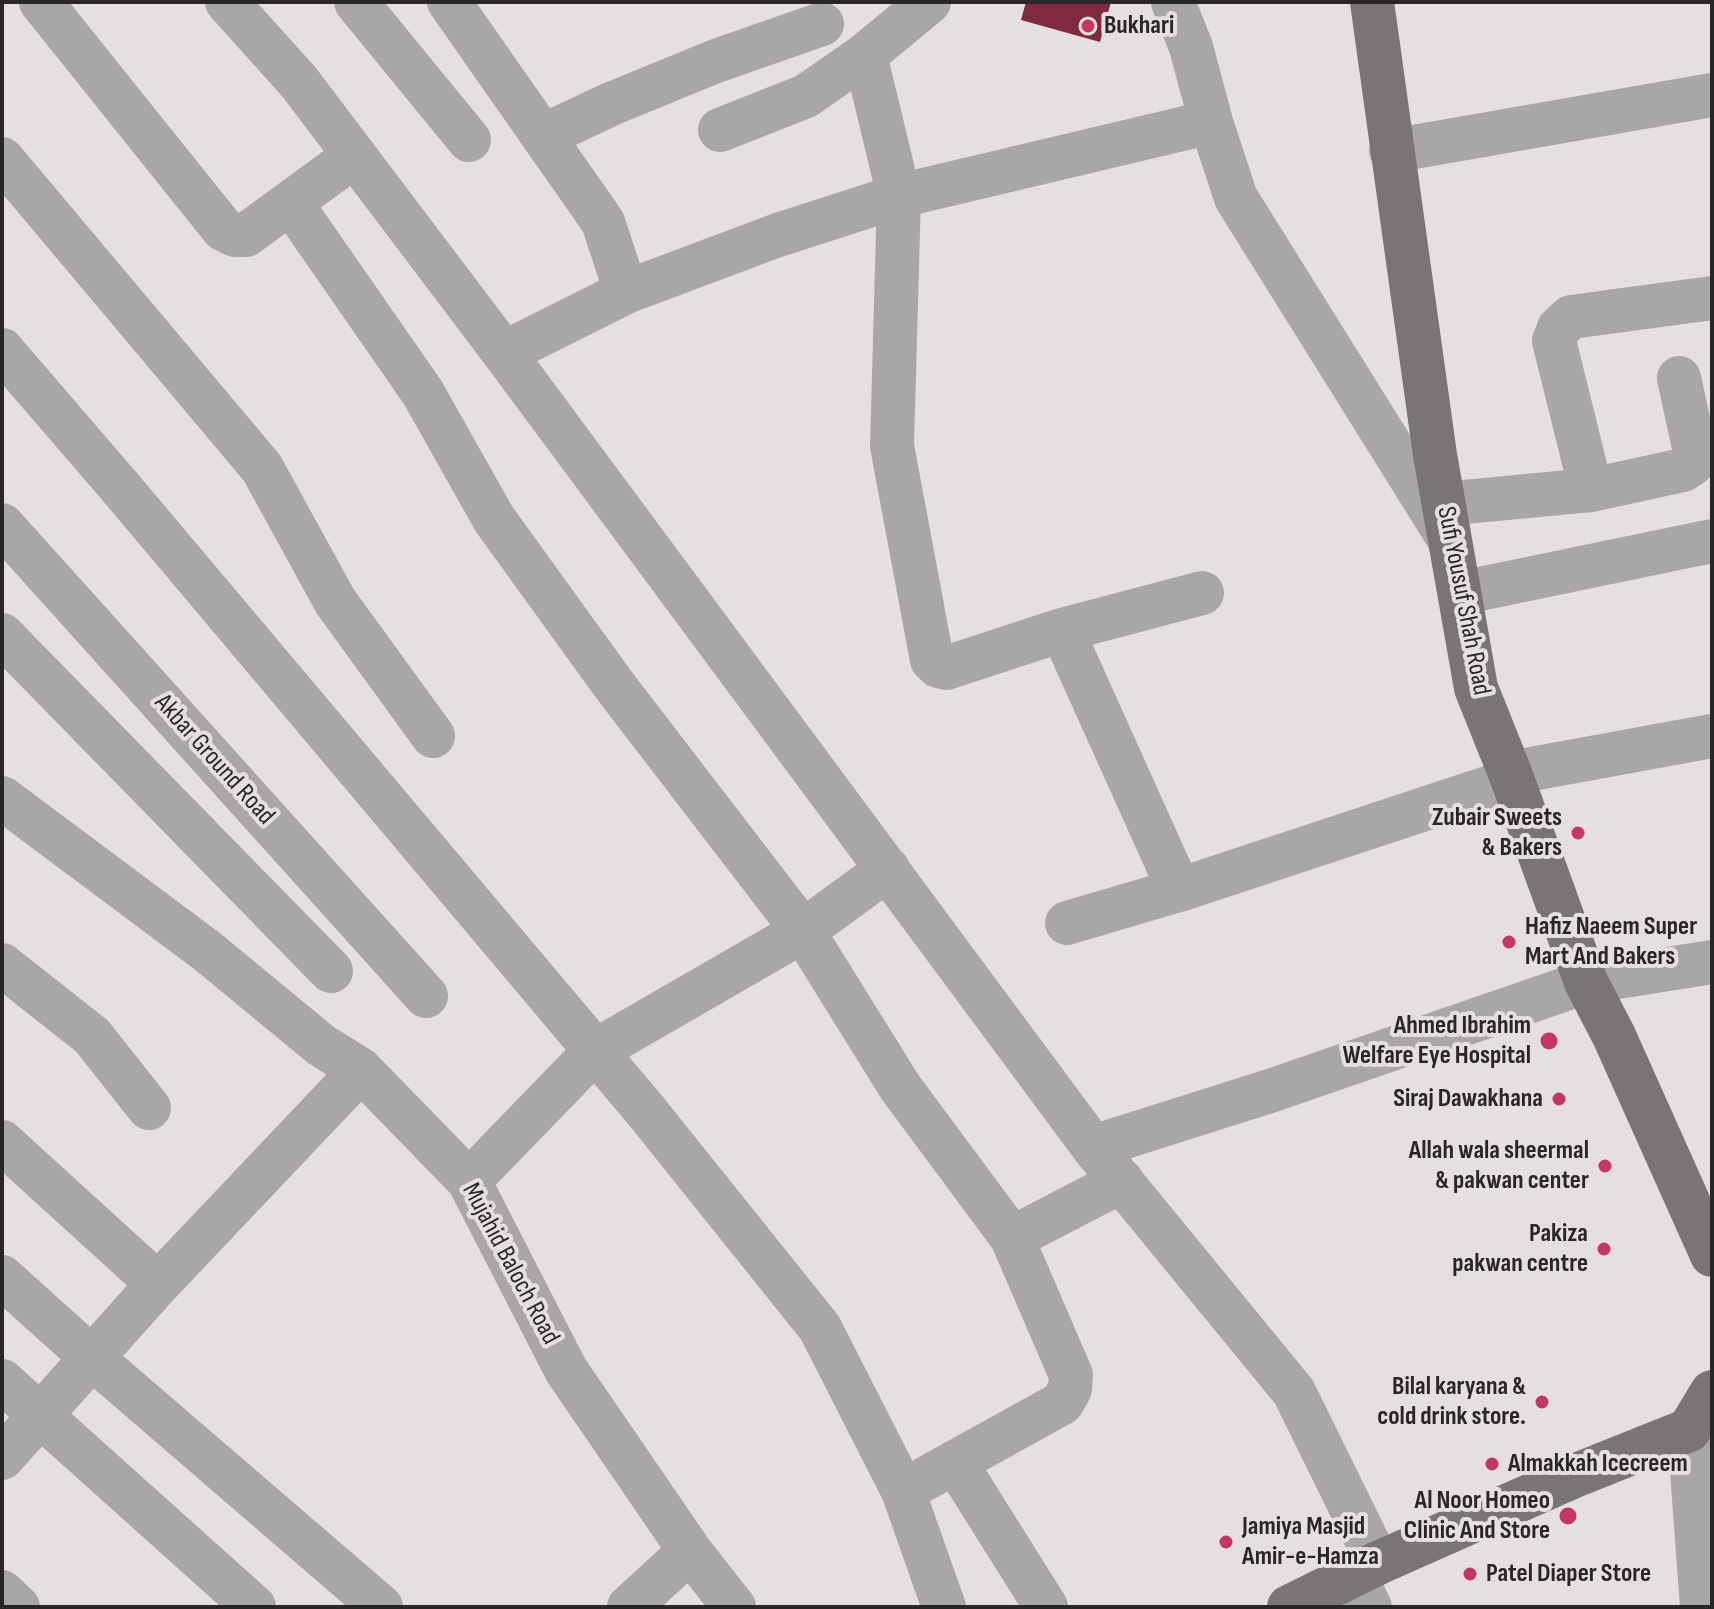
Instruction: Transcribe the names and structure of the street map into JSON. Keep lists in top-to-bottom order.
{
  "streets": {
    "main road": ["Sufi Yousuf Shah Road"],
    "street": ["Akbar Ground Road", "Mujahid Baloch Road"]
  },
  "places": [
    "Bukhari",
    "Zubair Sweets & Bakers",
    "Hafiz Naeem Super Mart And Bakers",
    "Ahmed Ibrahim Welfare Eye Hospital",
    "Siraj Dawakhana",
    "Allah wala sheermal & pakwan center",
    "Pakiza pakwan centre",
    "Bilal karyana & cold drink store.",
    "Almakkah Icecreem",
    "Al Noor Homeo Clinic And Store",
    "Jamiya Masjid Amir-e-Hamza",
    "Patel Diaper Store"
  ]
}
